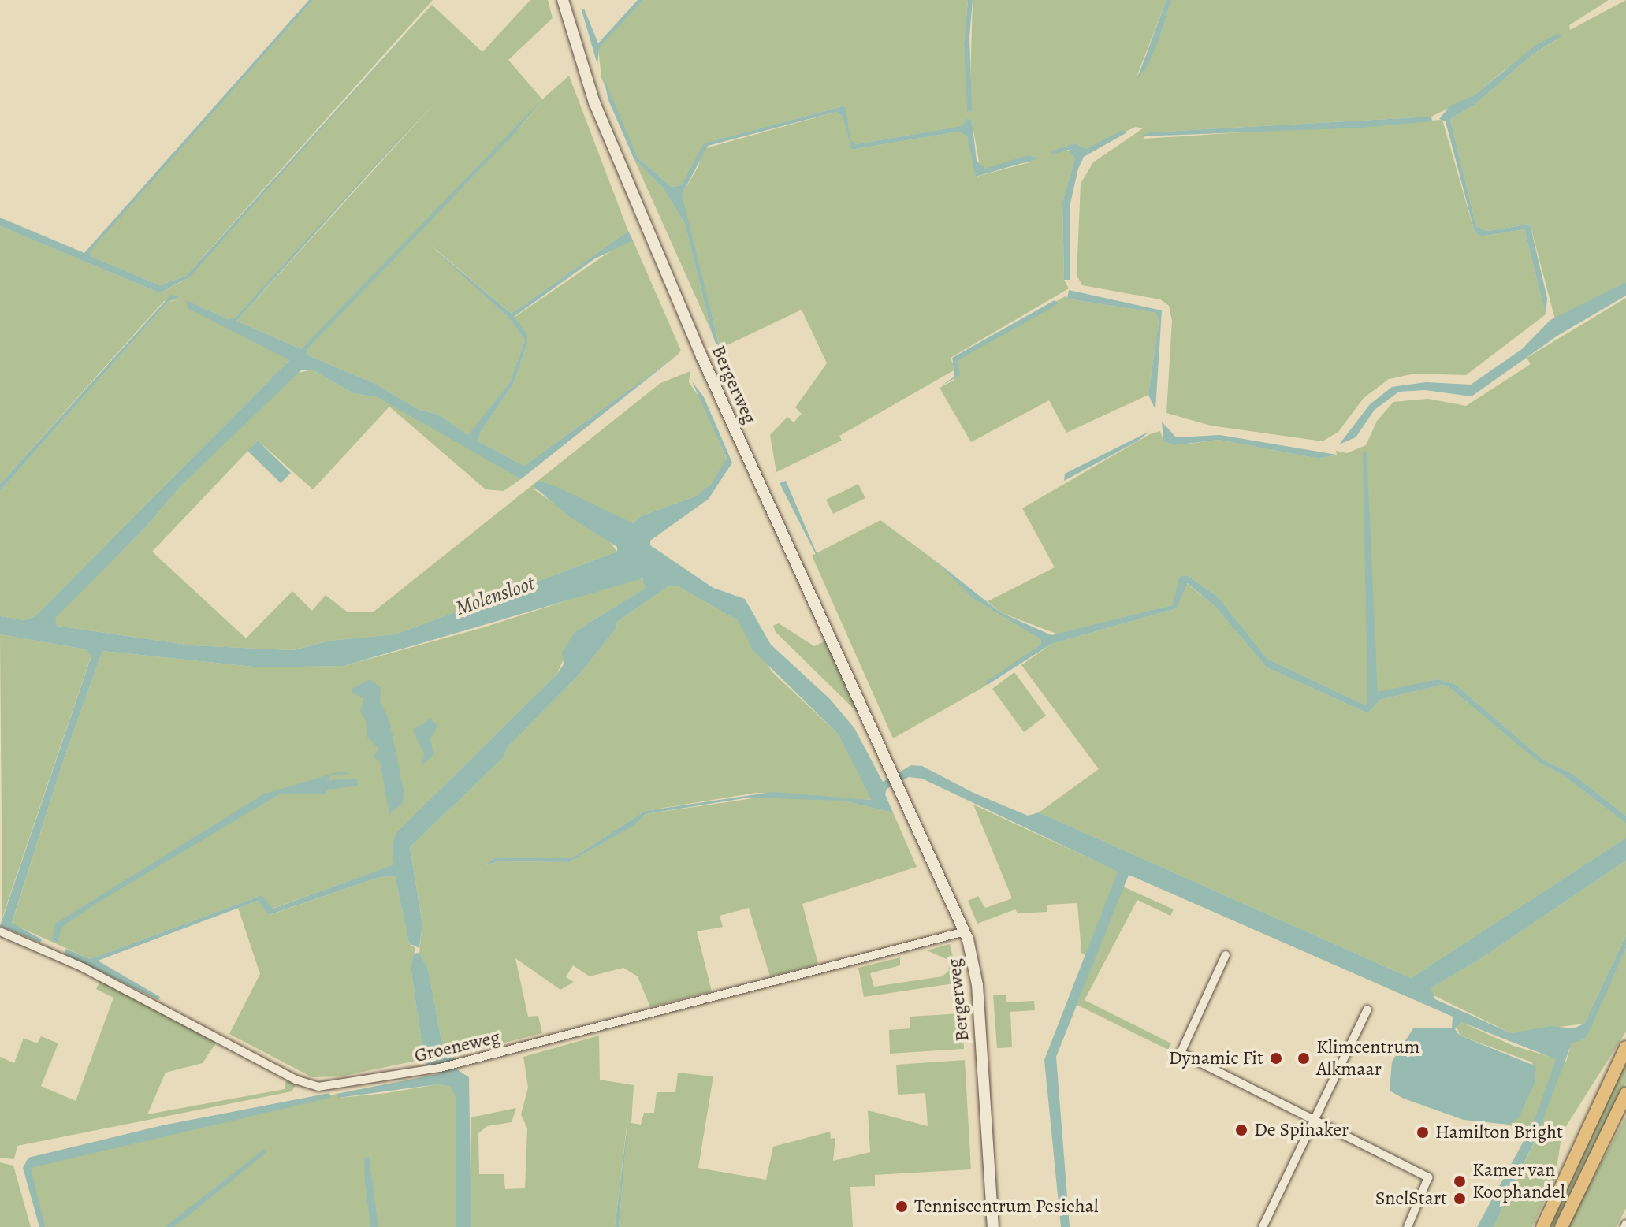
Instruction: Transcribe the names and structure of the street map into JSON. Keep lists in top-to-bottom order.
{
  "streets": {
    "main road": ["Bergerweg"],
    "street": ["Groeneweg"]
  },
  "crossings": [
    ["Bergerweg", "Groeneweg"]
  ],
  "water": ["Molensloot"],
  "places": [
    "Dynamic Fit",
    "Klimcentrum Alkmaar",
    "De Spinaker",
    "Hamilton Bright",
    "Kamer van Koophandel",
    "SnelStart",
    "Tenniscentrum Pesiehal"
  ]
}
